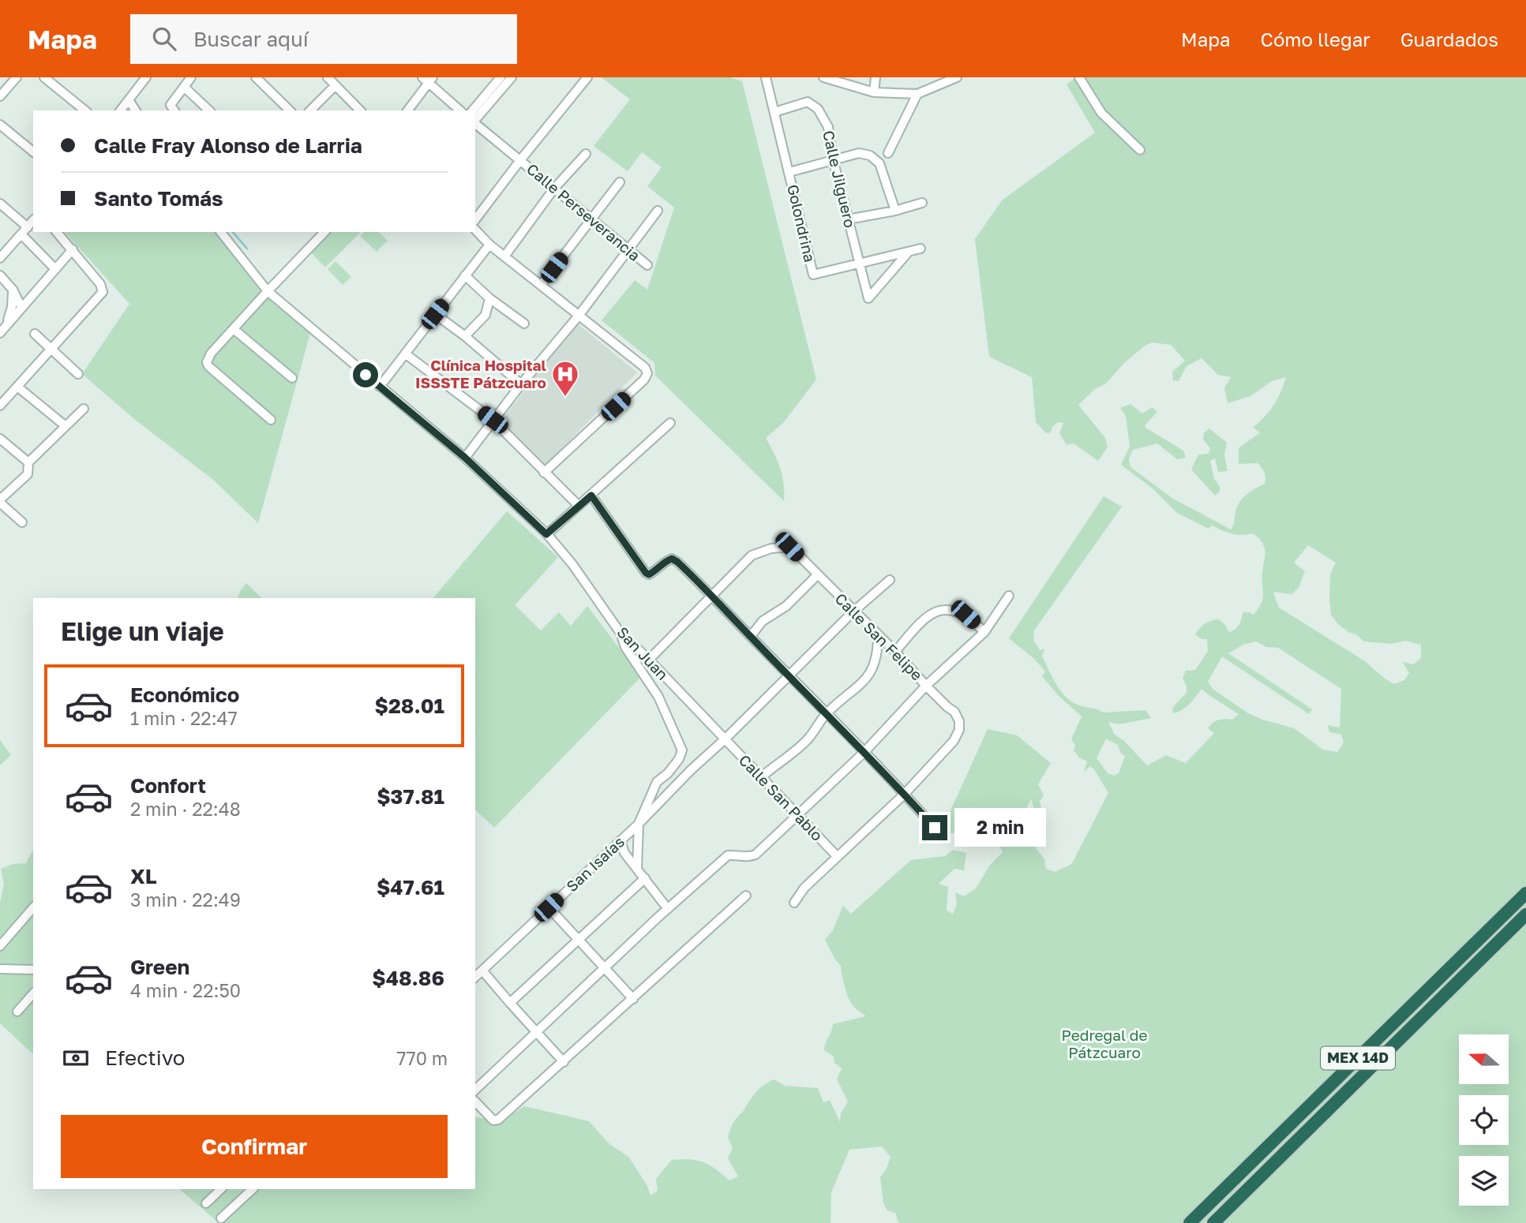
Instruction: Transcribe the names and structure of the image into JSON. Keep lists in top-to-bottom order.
{
  "streets": {
    "highway": ["MEX 14D"],
    "street": [
      "Calle Jilguero",
      "Calle Perseverancia",
      "Golondrina",
      "Calle San Felipe",
      "San Juan",
      "Calle San Pablo",
      "San Isaías"
    ]
  },
  "crossings": [
    ["Calle Jilguero", "Golondrina"],
    ["Calle San Felipe", "San Isaías"],
    ["San Juan", "Calle San Pablo"],
    ["San Juan", "San Isaías"],
    ["Calle San Pablo", "San Isaías"]
  ],
  "parks": ["Pedregal de Pátzcuaro"],
  "places": {
    "hospital": ["Clínica Hospital ISSSTE Pátzcuaro"]
  },
  "north": "left",
  "page": {
    "header": "Mapa",
    "search": "Buscar aquí",
    "nav": ["Mapa", "Cómo llegar", "Guardados"],
    "banner": ["Calle Fray Alonso de Larria", "Santo Tomás"],
    "heading": "Elige un viaje",
    "list": [
      {
        "name": "Económico",
        "note": "1 min · 22:47",
        "value": "$28.01"
      },
      {
        "name": "Confort",
        "note": "2 min · 22:48",
        "value": "$37.81"
      },
      {
        "name": "XL",
        "note": "3 min · 22:49",
        "value": "$47.61"
      },
      {
        "name": "Green",
        "note": "4 min · 22:50",
        "value": "$48.86"
      }
    ],
    "bubble": "2 min",
    "pay": ["Efectivo", "770 m"],
    "buttons": "Confirmar"
  }
}
